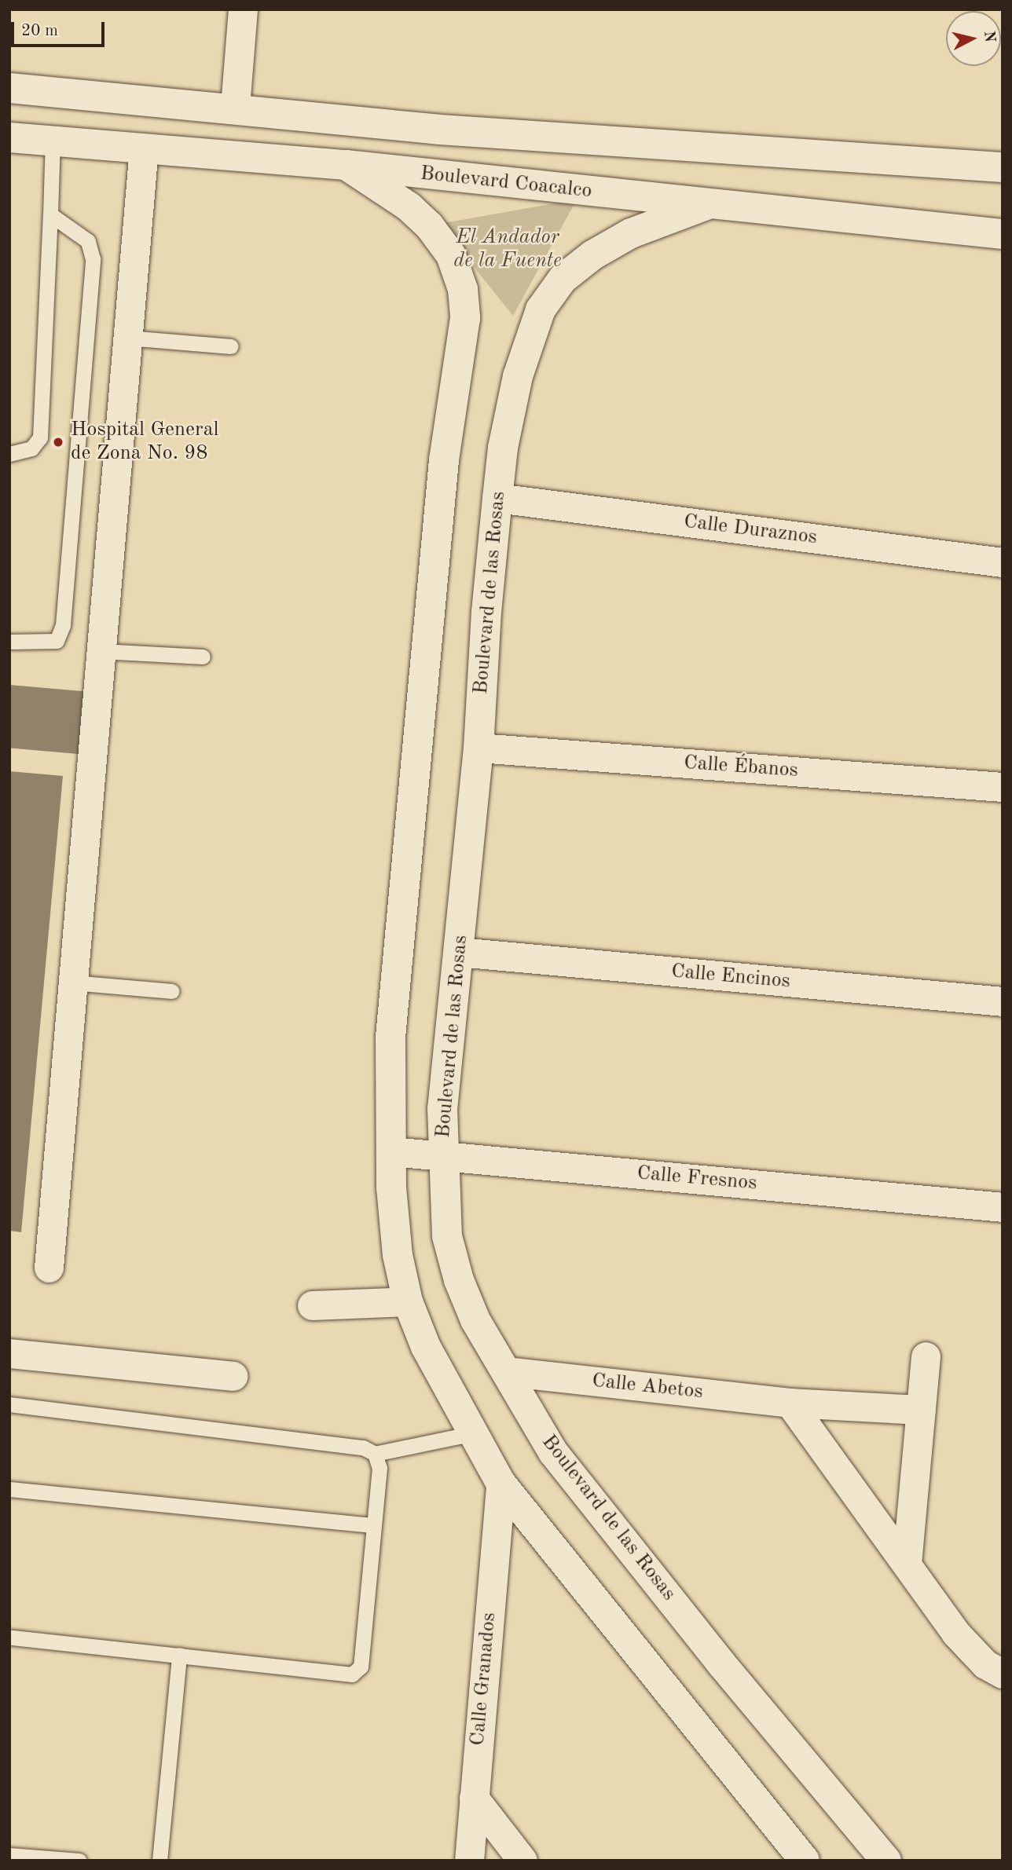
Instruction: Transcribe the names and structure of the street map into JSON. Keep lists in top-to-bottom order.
{
  "streets": {
    "street": [
      "Boulevard Coacalco",
      "Calle Duraznos",
      "Boulevard de las Rosas",
      "Calle Ébanos",
      "Calle Encinos",
      "Calle Fresnos",
      "Calle Abetos",
      "Calle Granados"
    ]
  },
  "crossings": [
    ["Boulevard Coacalco", "Boulevard de las Rosas"],
    ["Calle Duraznos", "Boulevard de las Rosas"],
    ["Boulevard de las Rosas", "Calle Ébanos"],
    ["Boulevard de las Rosas", "Calle Encinos"],
    ["Boulevard de las Rosas", "Calle Fresnos"],
    ["Boulevard de las Rosas", "Calle Abetos"]
  ],
  "parks": ["El Andador de la Fuente"],
  "places": ["Hospital General de Zona No. 98"],
  "scale_bar": "20 m",
  "north": "right"
}
